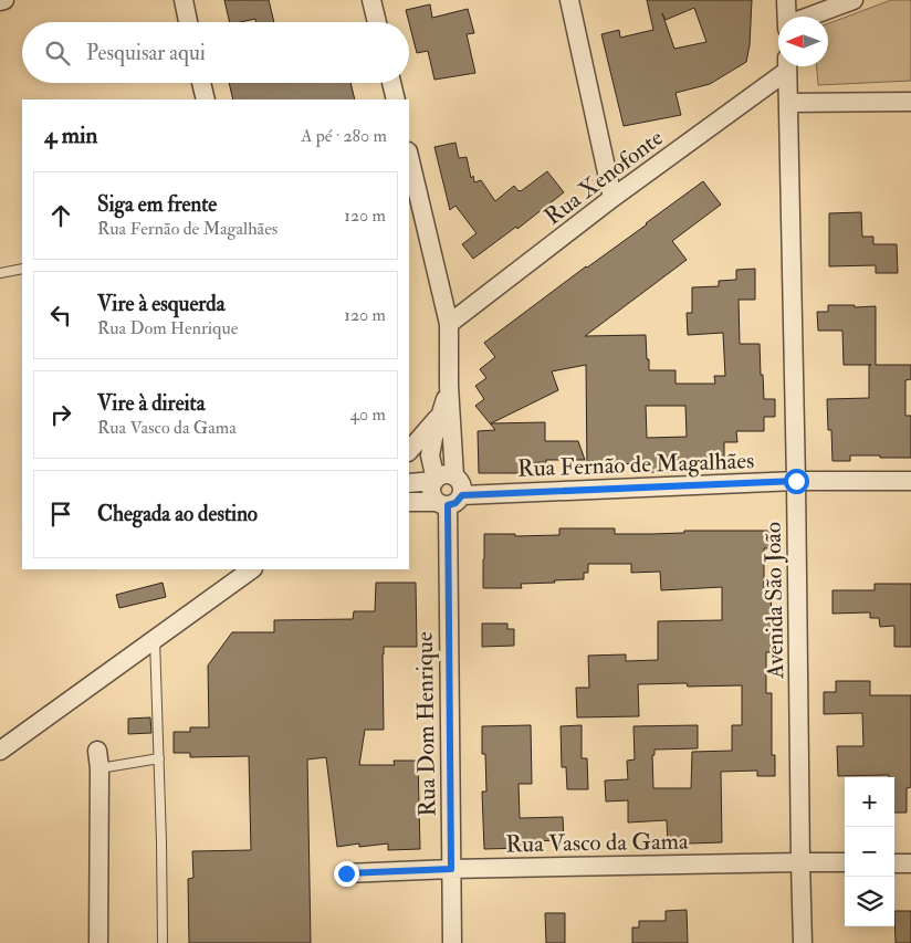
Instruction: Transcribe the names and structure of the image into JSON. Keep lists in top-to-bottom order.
{
  "streets": {
    "street": [
      "Rua Xenofonte",
      "Rua Fernão de Magalhães",
      "Avenida São João",
      "Rua Dom Henrique",
      "Rua Vasco da Gama"
    ]
  },
  "crossings": [
    ["Rua Fernão de Magalhães", "Avenida São João"],
    ["Rua Fernão de Magalhães", "Rua Dom Henrique"],
    ["Avenida São João", "Rua Vasco da Gama"],
    ["Rua Dom Henrique", "Rua Vasco da Gama"]
  ],
  "north": "left",
  "page": {
    "search": "Pesquisar aqui",
    "heading": ["4 min", "A pé · 280 m"],
    "list": [
      ["Siga em frente", "Rua Fernão de Magalhães", "120 m"],
      ["Vire à esquerda", "Rua Dom Henrique", "120 m"],
      ["Vire à direita", "Rua Vasco da Gama", "40 m"],
      "Chegada ao destino"
    ],
    "map_buttons": ["+", "−"]
  }
}
